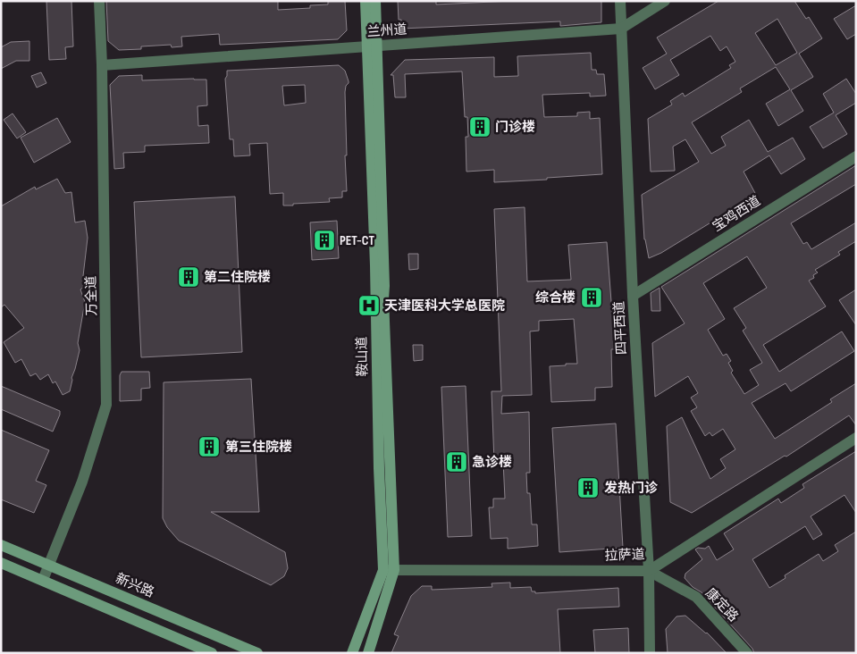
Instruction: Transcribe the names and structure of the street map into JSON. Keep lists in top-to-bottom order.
{
  "streets": {
    "main road": ["鞍山道", "新兴路"],
    "street": [
      "兰州道",
      "宝鸡西道",
      "万全道",
      "四平西道",
      "拉萨道",
      "康定路"
    ]
  },
  "crossings": [
    ["兰州道", "万全道"],
    ["兰州道", "四平西道"],
    ["兰州道", "鞍山道"],
    ["宝鸡西道", "四平西道"],
    ["万全道", "新兴路"],
    ["四平西道", "拉萨道"],
    ["四平西道", "康定路"],
    ["鞍山道", "拉萨道"],
    ["拉萨道", "康定路"]
  ],
  "places": {
    "building": [
      "门诊楼",
      "PET-CT",
      "第二住院楼",
      "综合楼",
      "第三住院楼",
      "急诊楼",
      "发热门诊"
    ],
    "hospital": ["天津医科大学总医院"]
  }
}
